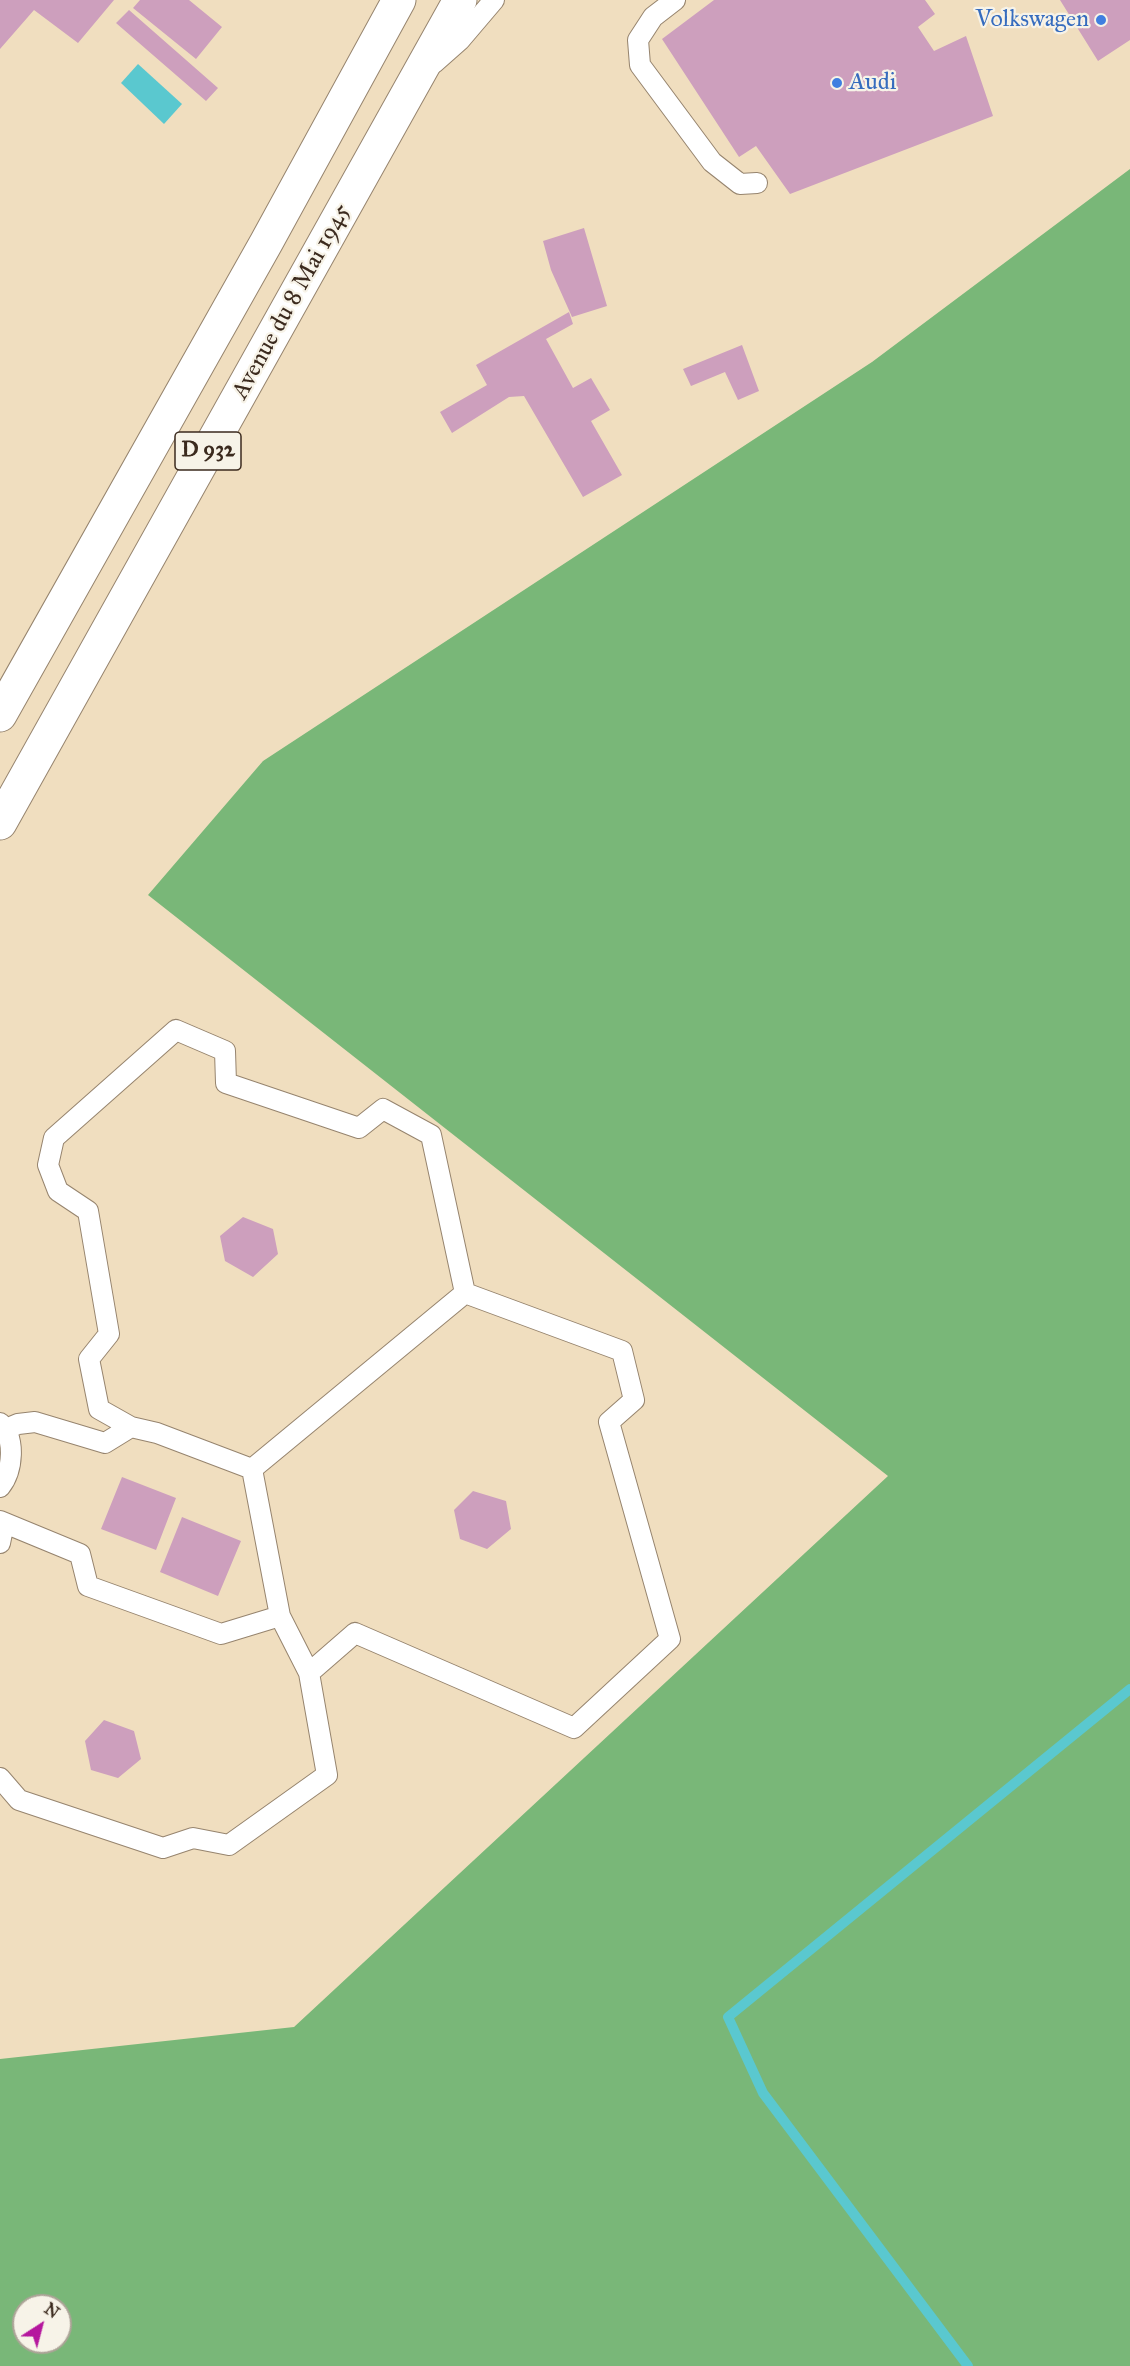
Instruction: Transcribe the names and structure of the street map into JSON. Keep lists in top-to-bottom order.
{
  "streets": {
    "highway": ["Avenue du 8 Mai 1945", "D 932"]
  },
  "places": ["Volkswagen", "Audi"],
  "north": "top right"
}
